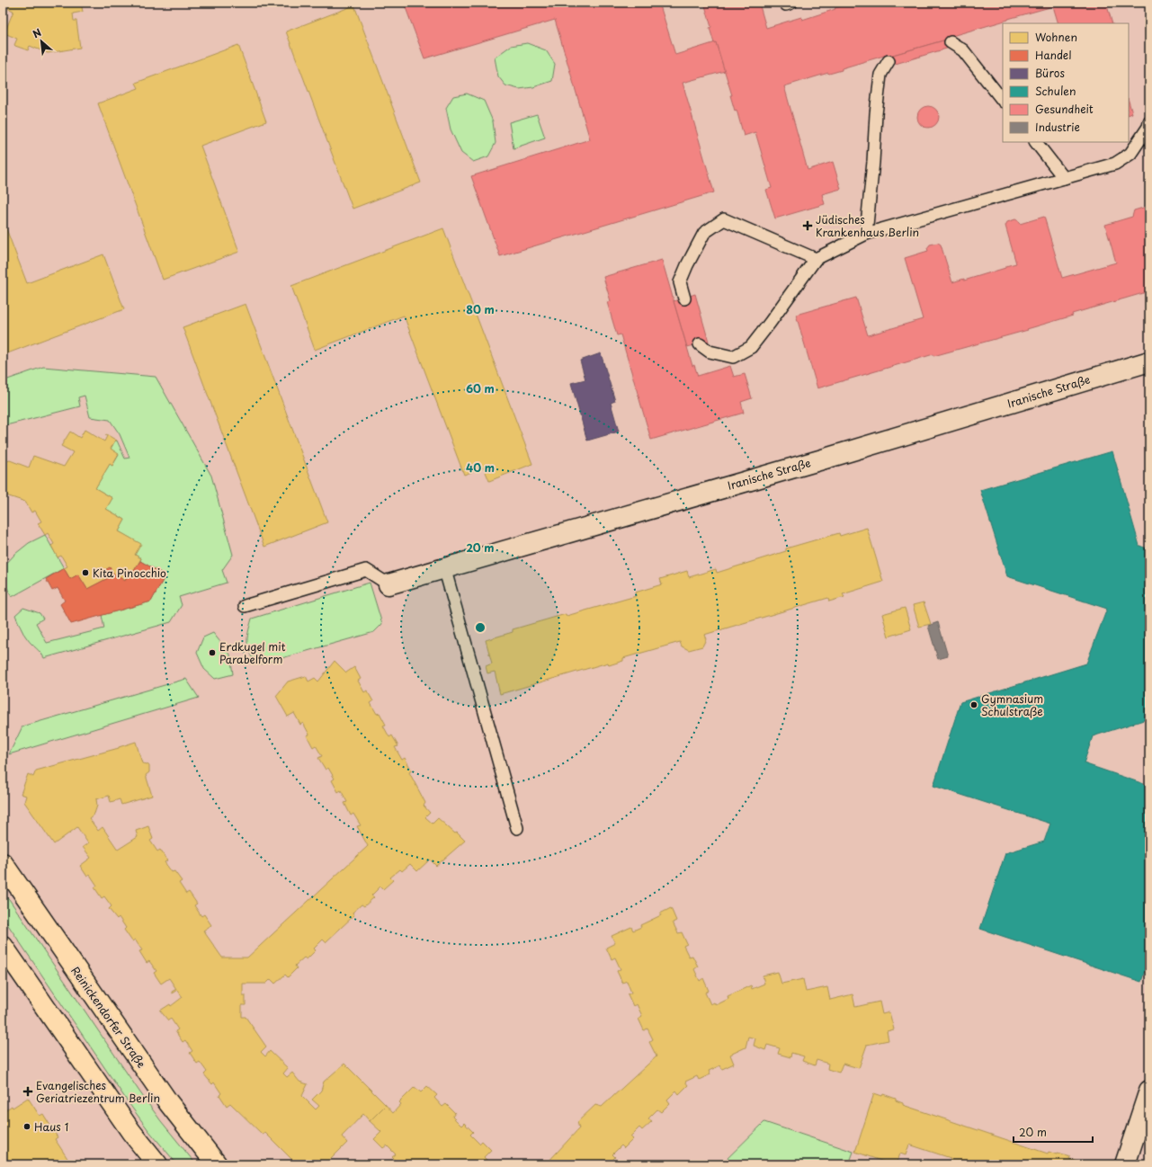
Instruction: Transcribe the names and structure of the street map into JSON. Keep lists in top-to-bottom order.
{
  "streets": {
    "main road": ["Reinickendorfer Straße"],
    "street": ["Iranische Straße"]
  },
  "places": {
    "health": ["Jüdisches Krankenhaus Berlin", "Evangelisches Geriatriezentrum Berlin"],
    "other": [
      "Kita Pinocchio",
      "Erdkugel mit Parabelform",
      "Gymnasium Schulstraße",
      "Haus 1"
    ]
  },
  "legend": [
    "Wohnen",
    "Handel",
    "Büros",
    "Schulen",
    "Gesundheit",
    "Industrie"
  ],
  "scale_bar": "20 m",
  "north": "top left",
  "rings": [
    "80 m",
    "60 m",
    "40 m",
    "20 m"
  ]
}
